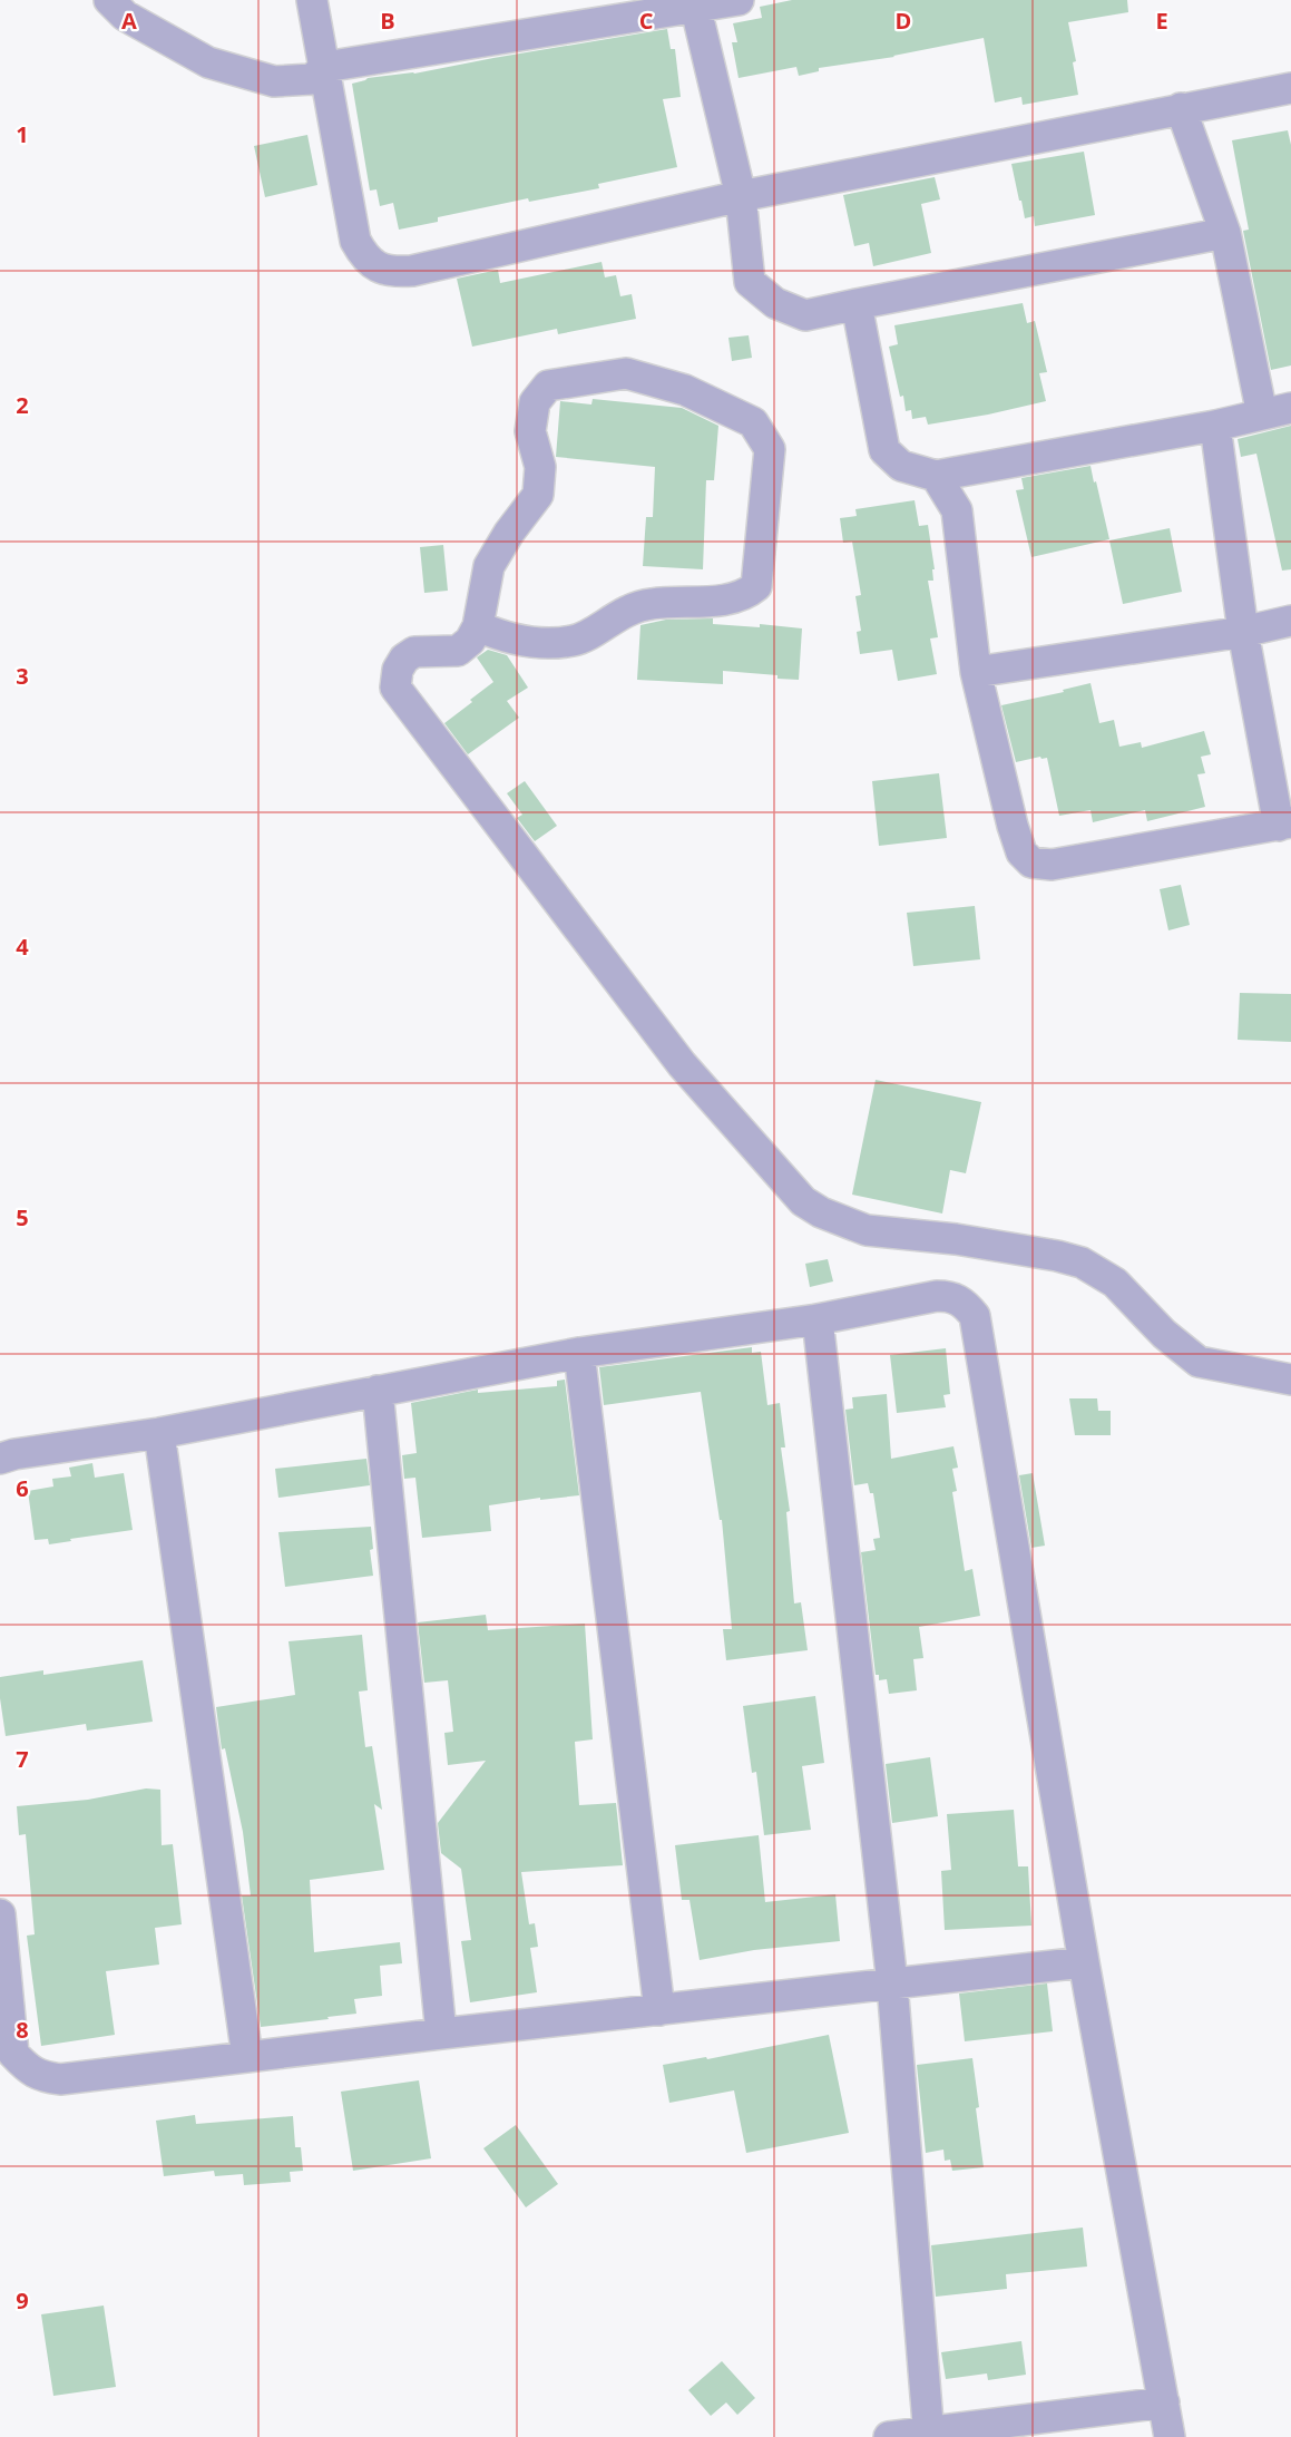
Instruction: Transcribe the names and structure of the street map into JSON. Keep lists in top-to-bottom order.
{
  "grid": {
    "columns": [
      "A",
      "B",
      "C",
      "D",
      "E"
    ],
    "rows": [
      "1",
      "2",
      "3",
      "4",
      "5",
      "6",
      "7",
      "8",
      "9"
    ]
  }
}
